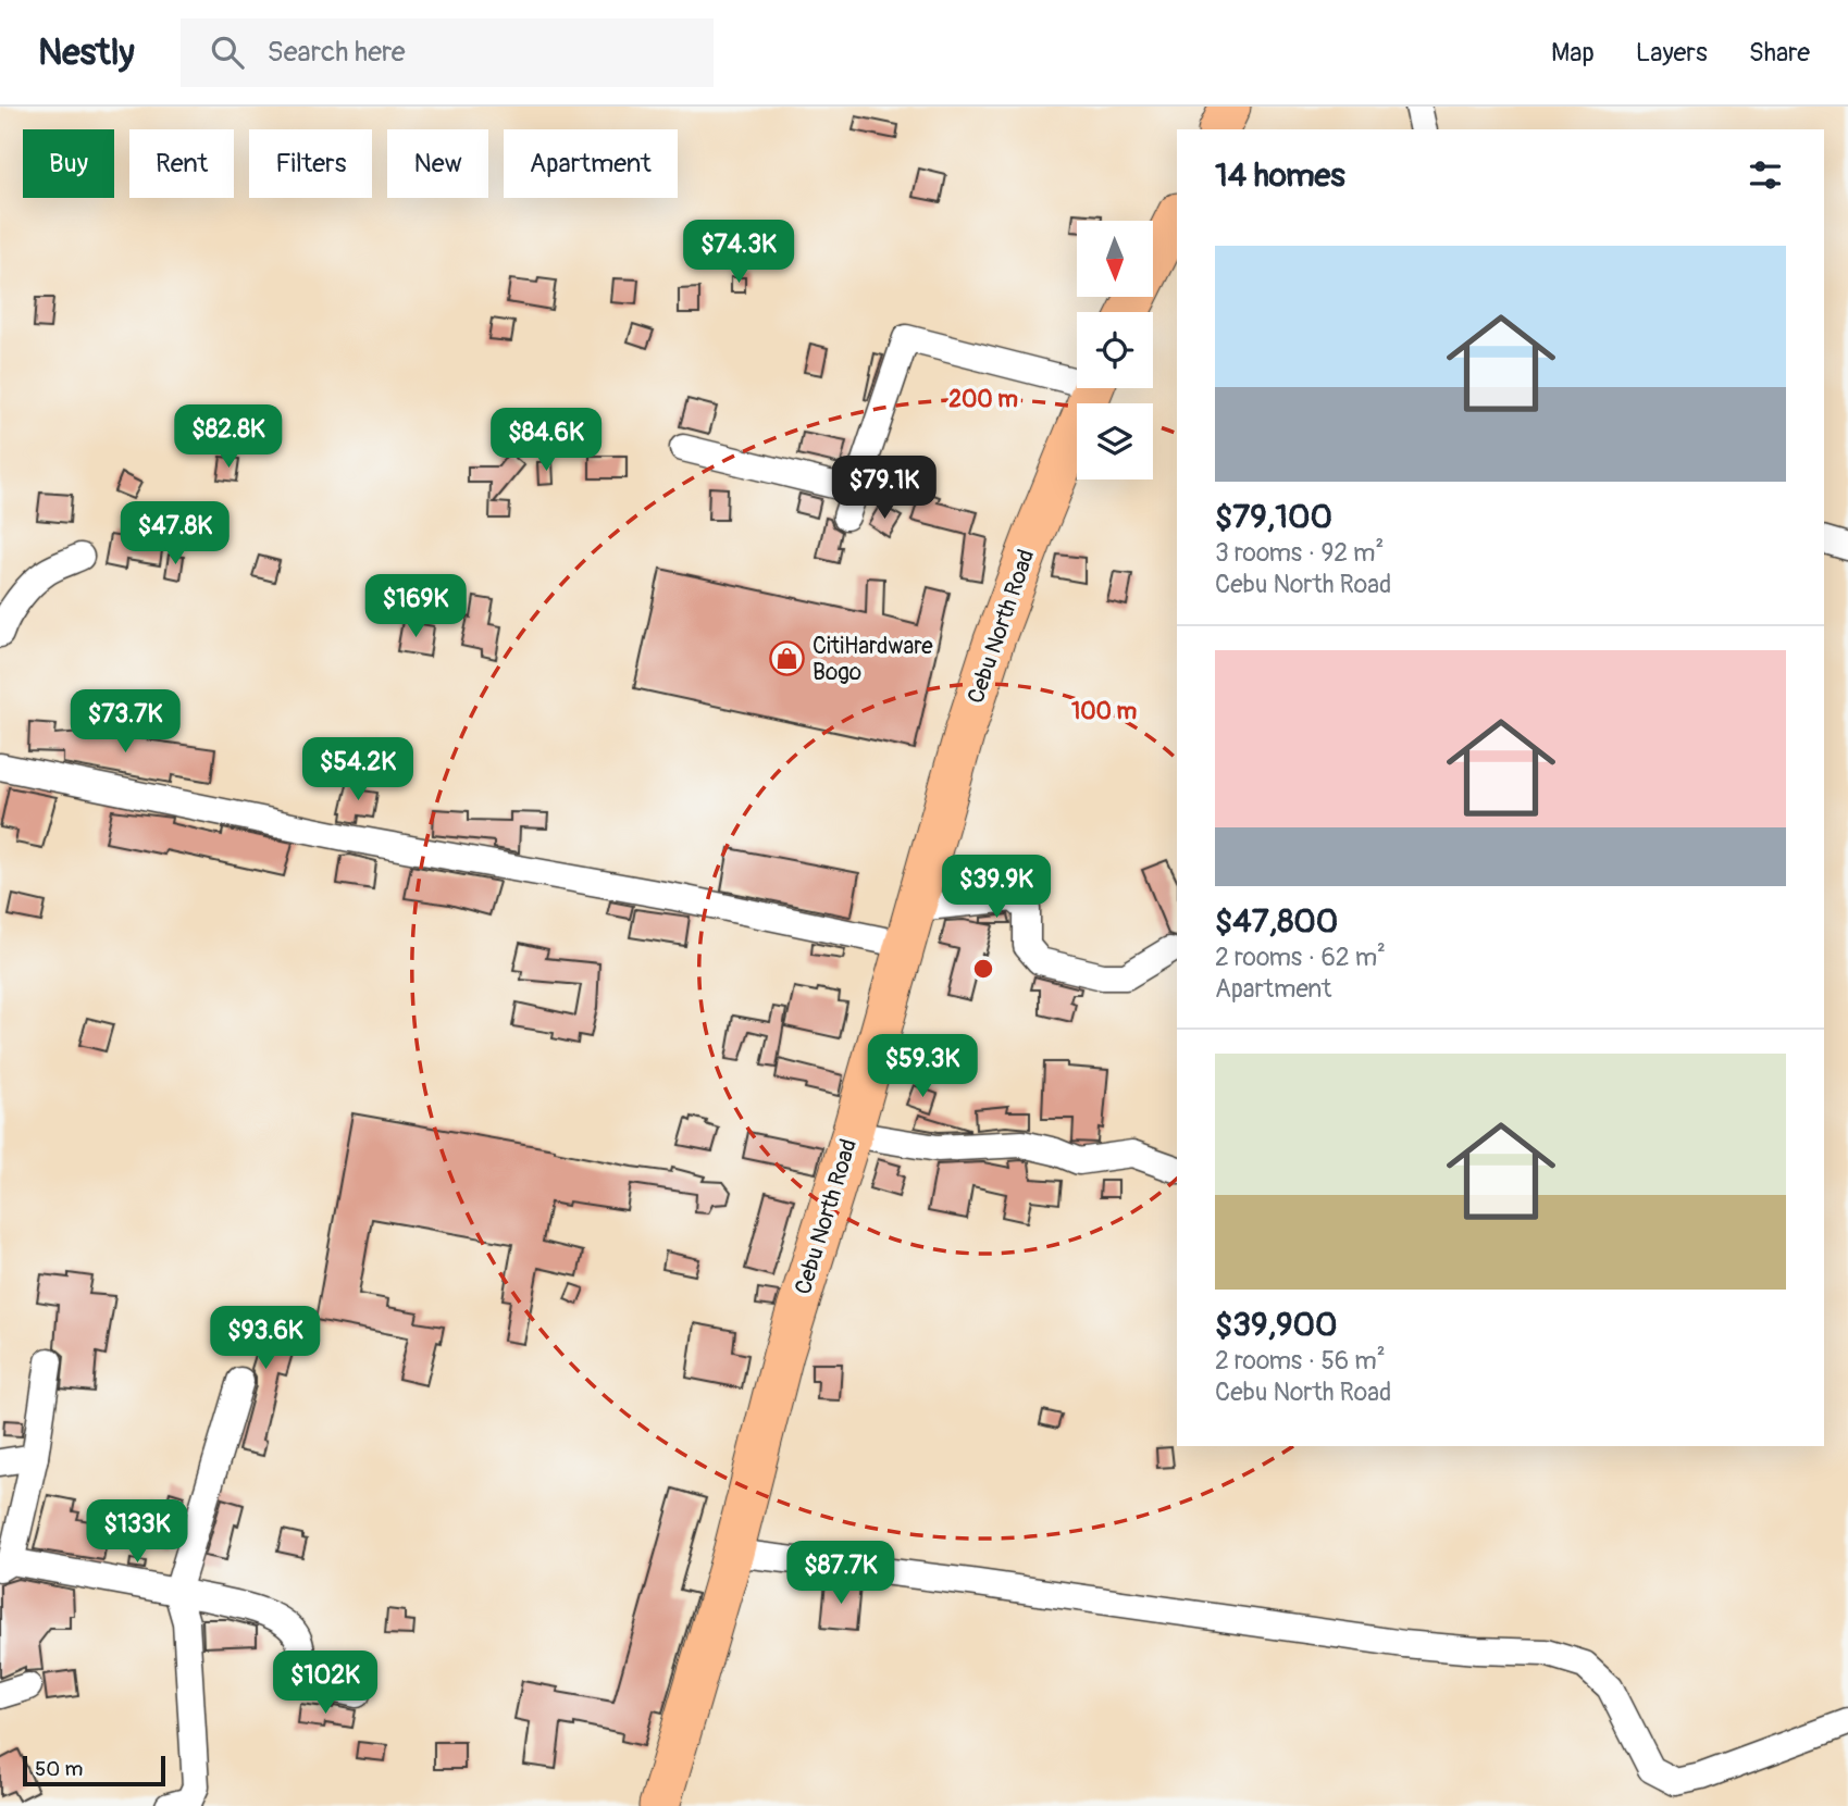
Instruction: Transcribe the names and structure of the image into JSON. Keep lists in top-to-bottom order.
{
  "streets": {
    "highway": ["Cebu North Road"]
  },
  "places": {
    "shop": ["CitiHardware Bogo"]
  },
  "scale_bar": "50 m",
  "north": "bottom",
  "page": {
    "header": "Nestly",
    "search": "Search here",
    "nav": ["Map", "Layers", "Share"],
    "chip": [
      "Buy",
      "Rent",
      "Filters",
      "New",
      "Apartment"
    ],
    "heading": "14 homes",
    "price": [
      "$74.3K",
      "$82.8K",
      "$84.6K",
      "$79.1K",
      "$47.8K",
      "$169K",
      "$73.7K",
      "$54.2K",
      "$39.9K",
      "$59.3K",
      "$93.6K",
      "$133K",
      "$87.7K",
      "$102K"
    ],
    "list": [
      {
        "name": "$79,100",
        "note": "3 rooms · 92 m² · Cebu North Road"
      },
      {
        "name": "$47,800",
        "note": "2 rooms · 62 m² · Apartment"
      },
      {
        "name": "$39,900",
        "note": "2 rooms · 56 m² · Cebu North Road"
      }
    ],
    "scale": "50 m"
  },
  "rings": ["200 m", "100 m"]
}
